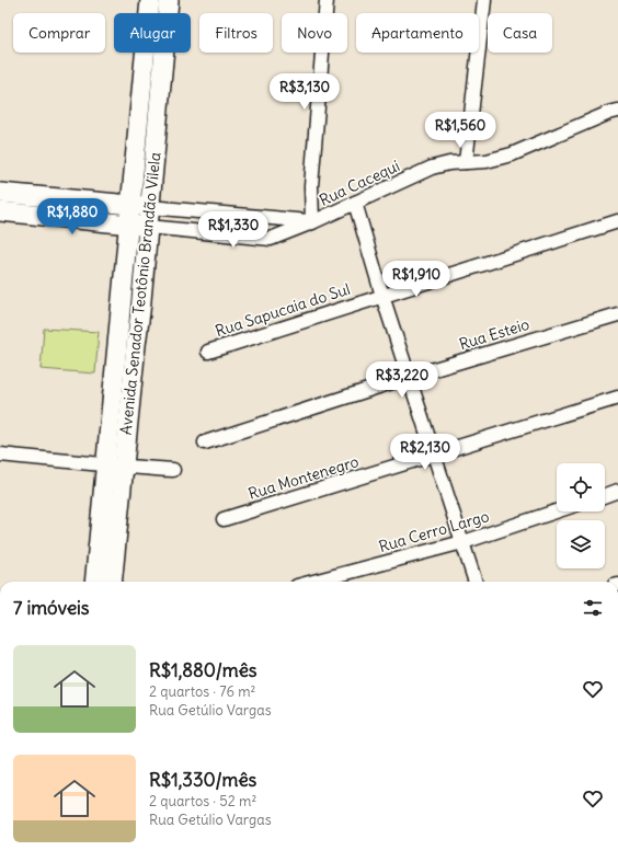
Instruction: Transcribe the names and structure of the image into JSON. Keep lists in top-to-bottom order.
{
  "streets": {
    "main road": ["Avenida Senador Teotônio Brandão Vilela"],
    "street": [
      "Rua Cacequi",
      "Rua Sapucaia do Sul",
      "Rua Esteio",
      "Rua Montenegro",
      "Rua Cerro Largo"
    ]
  },
  "crossings": [
    ["Rua Cacequi", "Avenida Senador Teotônio Brandão Vilela"]
  ],
  "page": {
    "chip": [
      "Comprar",
      "Alugar",
      "Filtros",
      "Novo",
      "Apartamento",
      "Casa"
    ],
    "price": [
      "R$3,130",
      "R$1,560",
      "R$1,880",
      "R$1,330",
      "R$1,910",
      "R$3,220",
      "R$2,130"
    ],
    "heading": "7 imóveis",
    "list": [
      {
        "name": "R$1,880/mês",
        "note": "2 quartos · 76 m² · Rua Getúlio Vargas"
      },
      {
        "name": "R$1,330/mês",
        "note": "2 quartos · 52 m² · Rua Getúlio Vargas"
      }
    ]
  }
}
